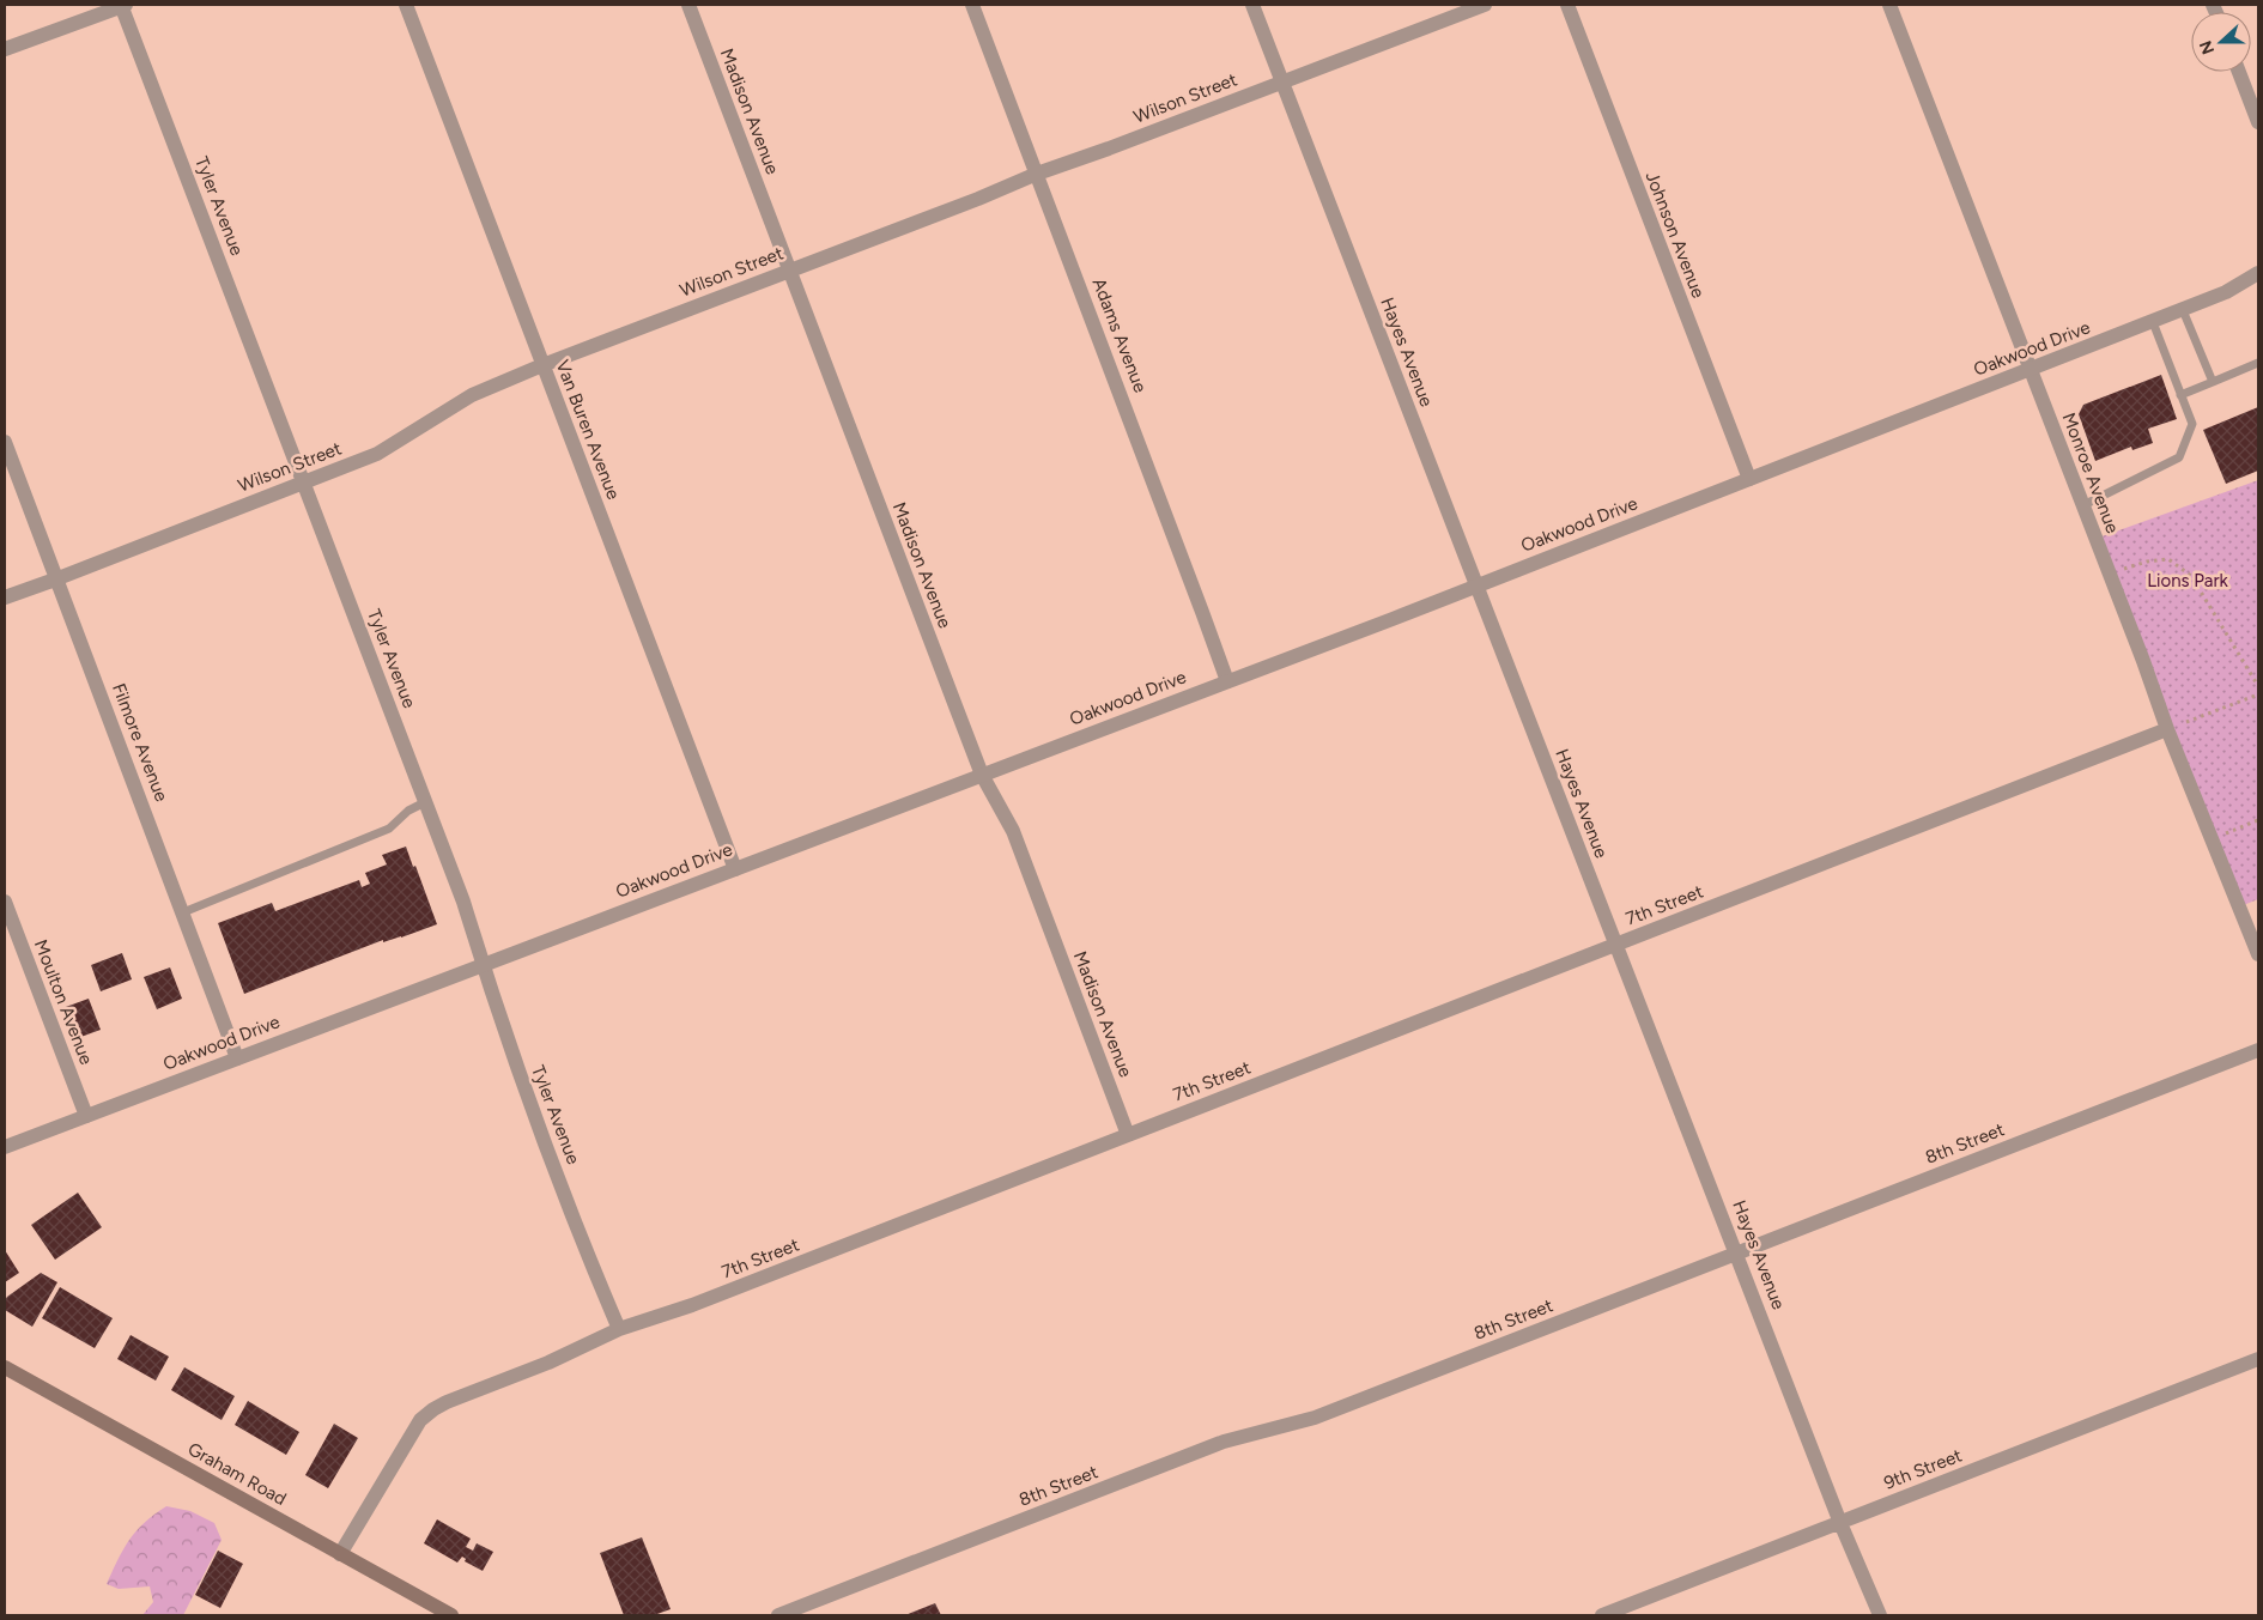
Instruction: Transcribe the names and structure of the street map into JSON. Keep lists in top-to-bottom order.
{
  "streets": {
    "main road": ["Graham Road"],
    "street": [
      "Wilson Street",
      "Madison Avenue",
      "Tyler Avenue",
      "Johnson Avenue",
      "Adams Avenue",
      "Oakwood Drive",
      "Hayes Avenue",
      "Van Buren Avenue",
      "Monroe Avenue",
      "Filmore Avenue",
      "7th Street",
      "Moulton Avenue",
      "8th Street",
      "9th Street"
    ]
  },
  "crossings": [
    ["Wilson Street", "Madison Avenue"],
    ["Wilson Street", "Tyler Avenue"],
    ["Wilson Street", "Adams Avenue"],
    ["Wilson Street", "Hayes Avenue"],
    ["Wilson Street", "Van Buren Avenue"],
    ["Wilson Street", "Filmore Avenue"],
    ["Madison Avenue", "Oakwood Drive"],
    ["Madison Avenue", "7th Street"],
    ["Tyler Avenue", "Oakwood Drive"],
    ["Tyler Avenue", "7th Street"],
    ["Johnson Avenue", "Oakwood Drive"],
    ["Adams Avenue", "Oakwood Drive"],
    ["Oakwood Drive", "Hayes Avenue"],
    ["Oakwood Drive", "Van Buren Avenue"],
    ["Oakwood Drive", "Monroe Avenue"],
    ["Oakwood Drive", "Filmore Avenue"],
    ["Oakwood Drive", "Moulton Avenue"],
    ["Hayes Avenue", "7th Street"],
    ["Hayes Avenue", "8th Street"],
    ["Hayes Avenue", "9th Street"],
    ["Monroe Avenue", "7th Street"],
    ["7th Street", "Graham Road"]
  ],
  "parks": ["Lions Park"],
  "north": "left"
}
